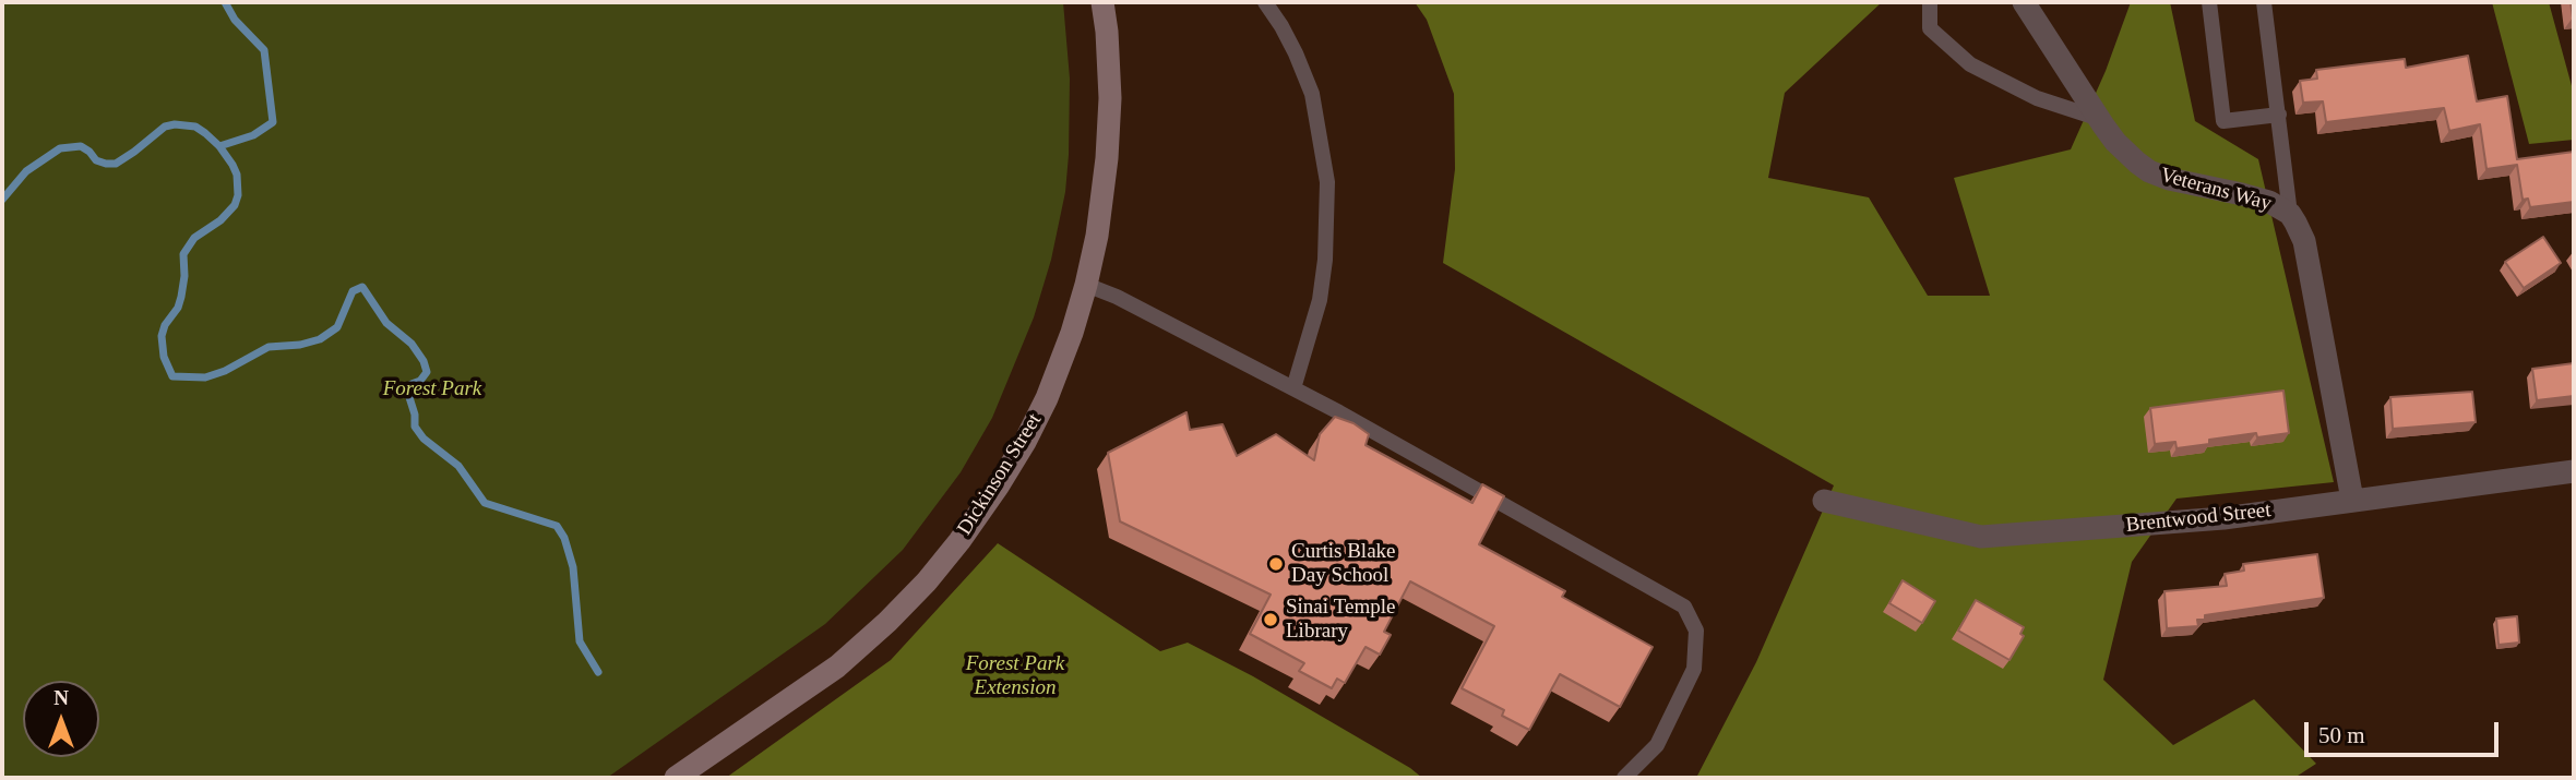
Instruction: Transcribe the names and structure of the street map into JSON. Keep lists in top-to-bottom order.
{
  "streets": {
    "main road": ["Dickinson Street"],
    "street": ["Veterans Way", "Brentwood Street"]
  },
  "crossings": [
    ["Veterans Way", "Brentwood Street"]
  ],
  "parks": ["Forest Park", "Forest Park Extension"],
  "places": ["Curtis Blake Day School", "Sinai Temple Library"],
  "scale_bar": "50 m",
  "north": "top"
}
